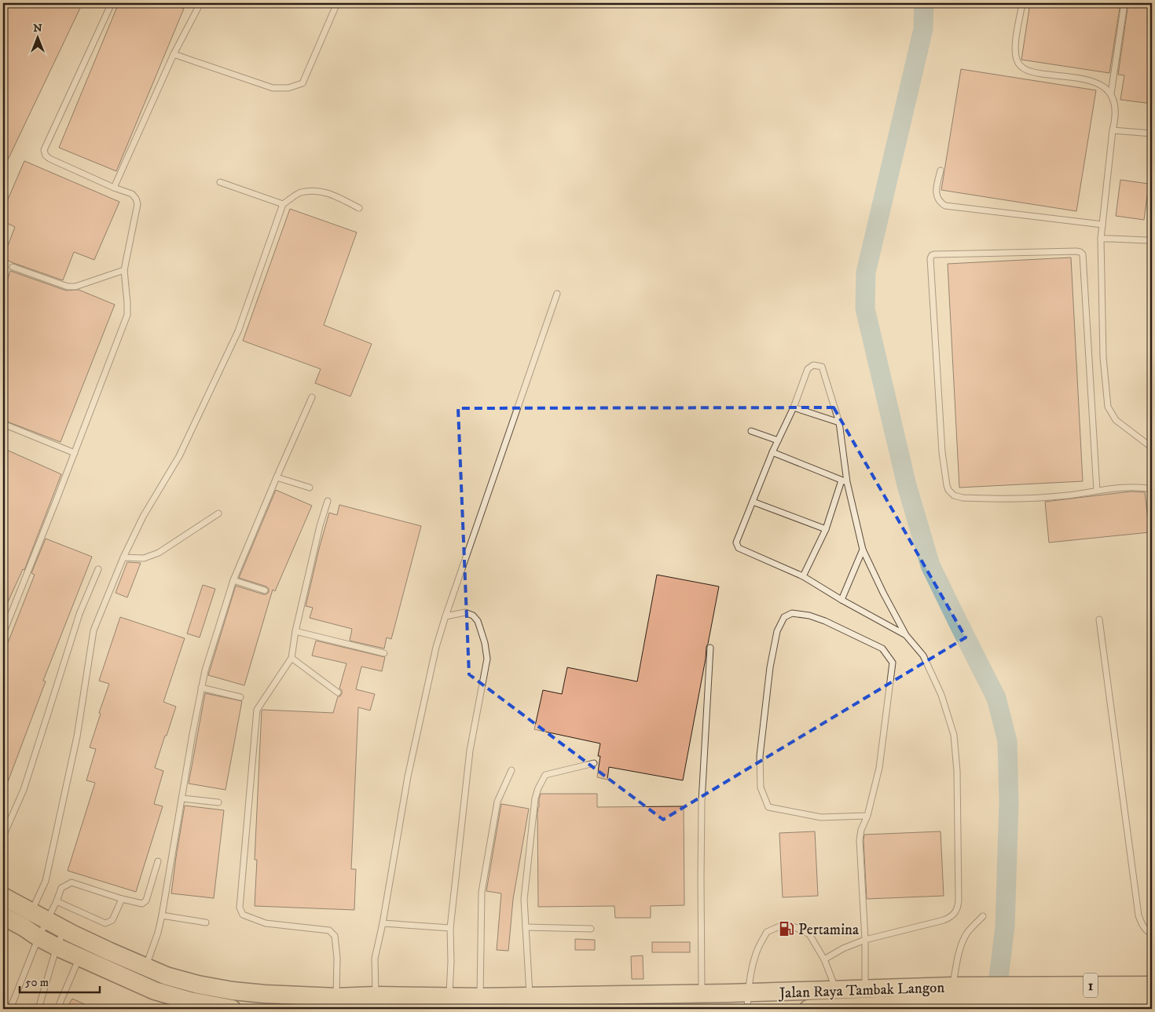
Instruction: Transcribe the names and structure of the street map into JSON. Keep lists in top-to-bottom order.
{
  "streets": {
    "highway": ["1", "Jalan Raya Tambak Langon"]
  },
  "crossings": [
    ["1", "Jalan Raya Tambak Langon"]
  ],
  "places": {
    "fuel station": ["Pertamina"]
  },
  "scale_bar": "50 m",
  "north": "top"
}
